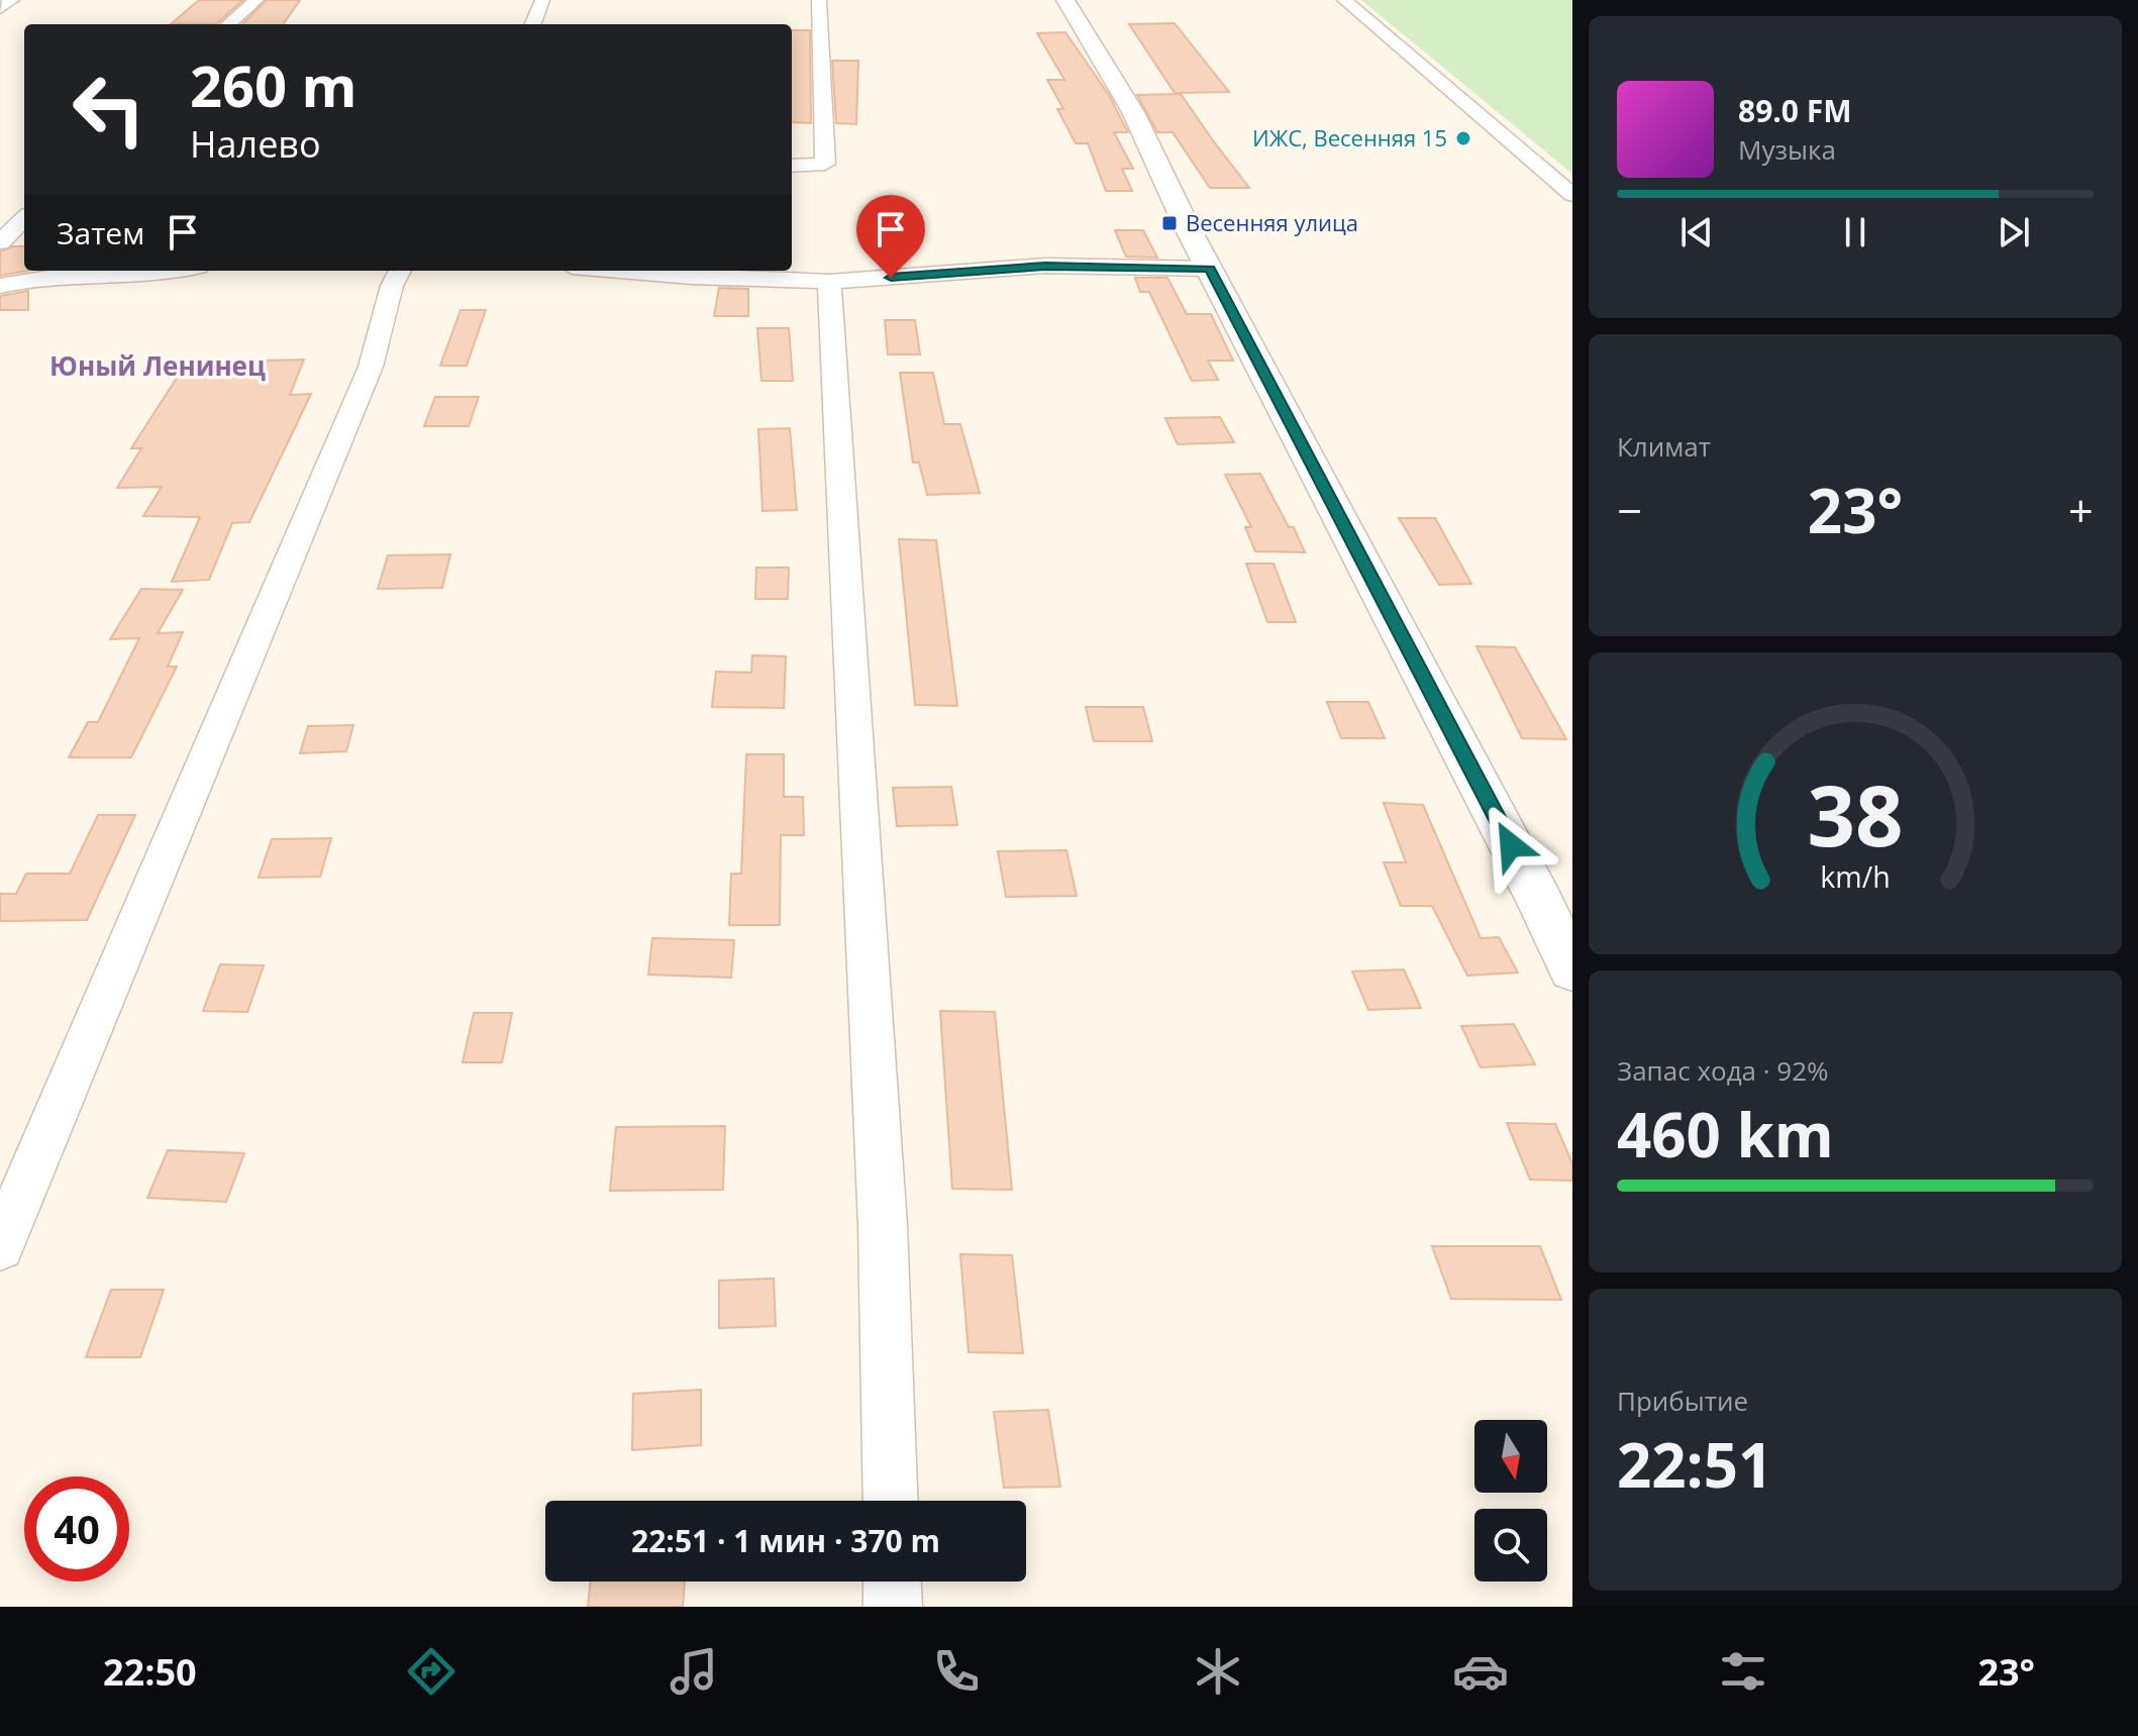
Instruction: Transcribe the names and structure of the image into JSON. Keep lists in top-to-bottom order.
{
  "districts": ["Юный Ленинец"],
  "places": {
    "other": ["ИЖС, Весенняя 15"],
    "transit": ["Весенняя улица"]
  },
  "north": "bottom",
  "page": {
    "turn": ["260 m", "Налево"],
    "song": ["89.0 FM", "Музыка"],
    "then": "Затем",
    "tile": [
      "Климат",
      ["Запас хода · 92%", "460 km"],
      ["Прибытие", "22:51"]
    ],
    "heat": ["−", "23°", "+"],
    "limit": "40",
    "trip": "22:51 · 1 мин · 370 m",
    "tabs": ["22:50", "23°"],
    "gauge": ["38", "km/h"]
  }
}
